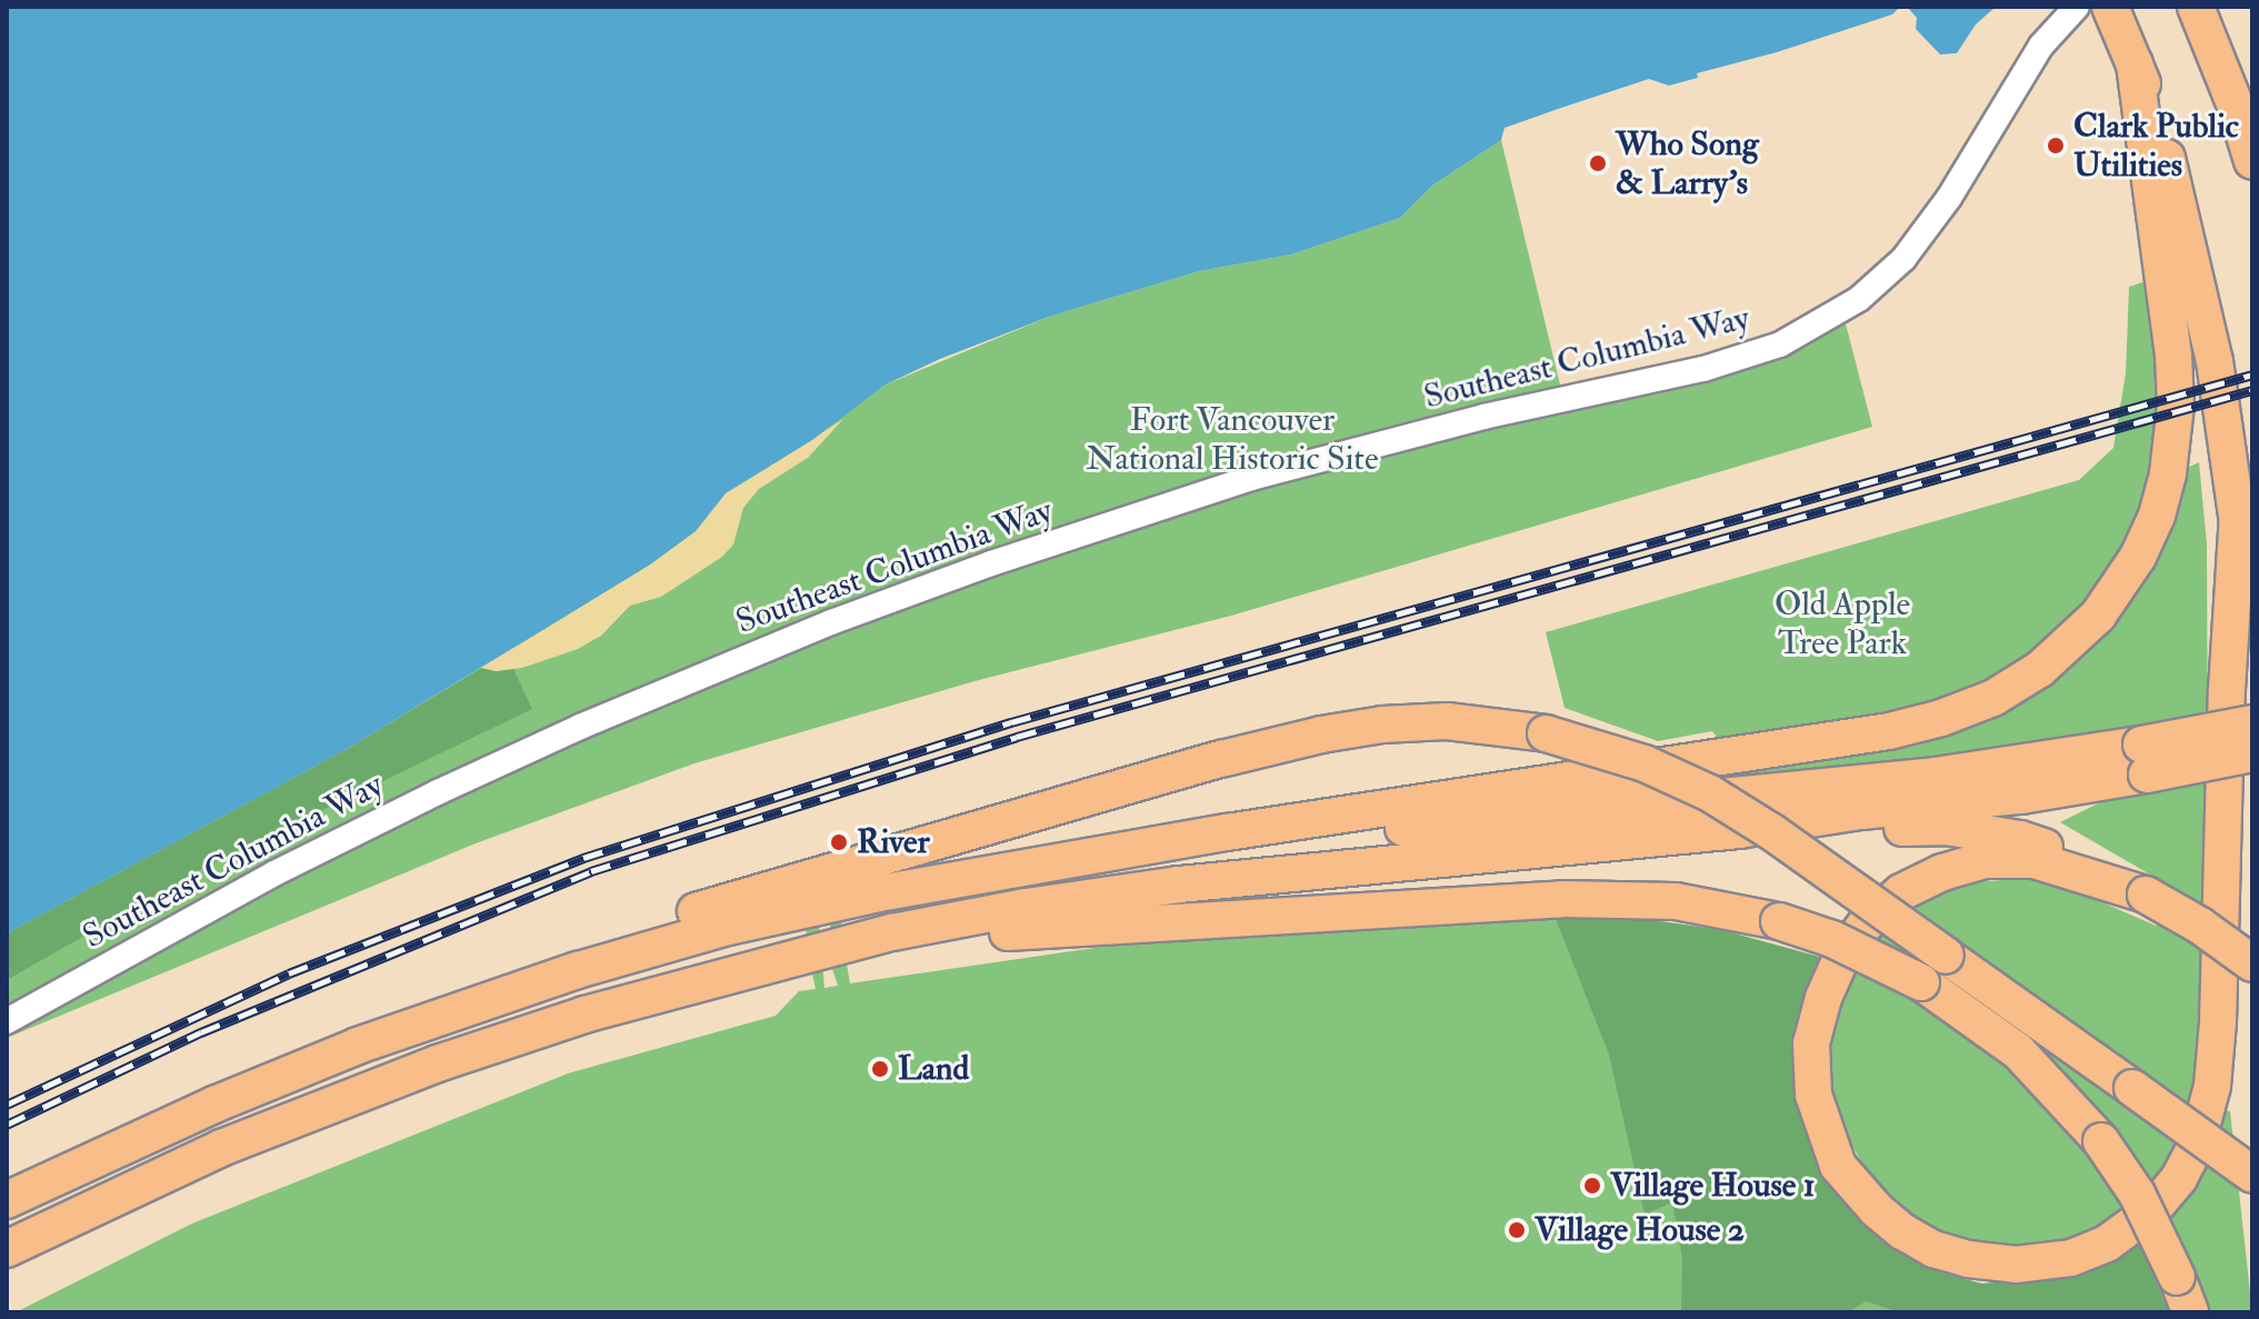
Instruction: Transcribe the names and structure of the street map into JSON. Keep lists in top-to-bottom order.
{
  "streets": {
    "street": ["Southeast Columbia Way"]
  },
  "parks": ["Fort Vancouver National Historic Site", "Old Apple Tree Park"],
  "places": [
    "Clark Public Utilities",
    "Who Song & Larry's",
    "River",
    "Land",
    "Village House 1",
    "Village House 2"
  ]
}
